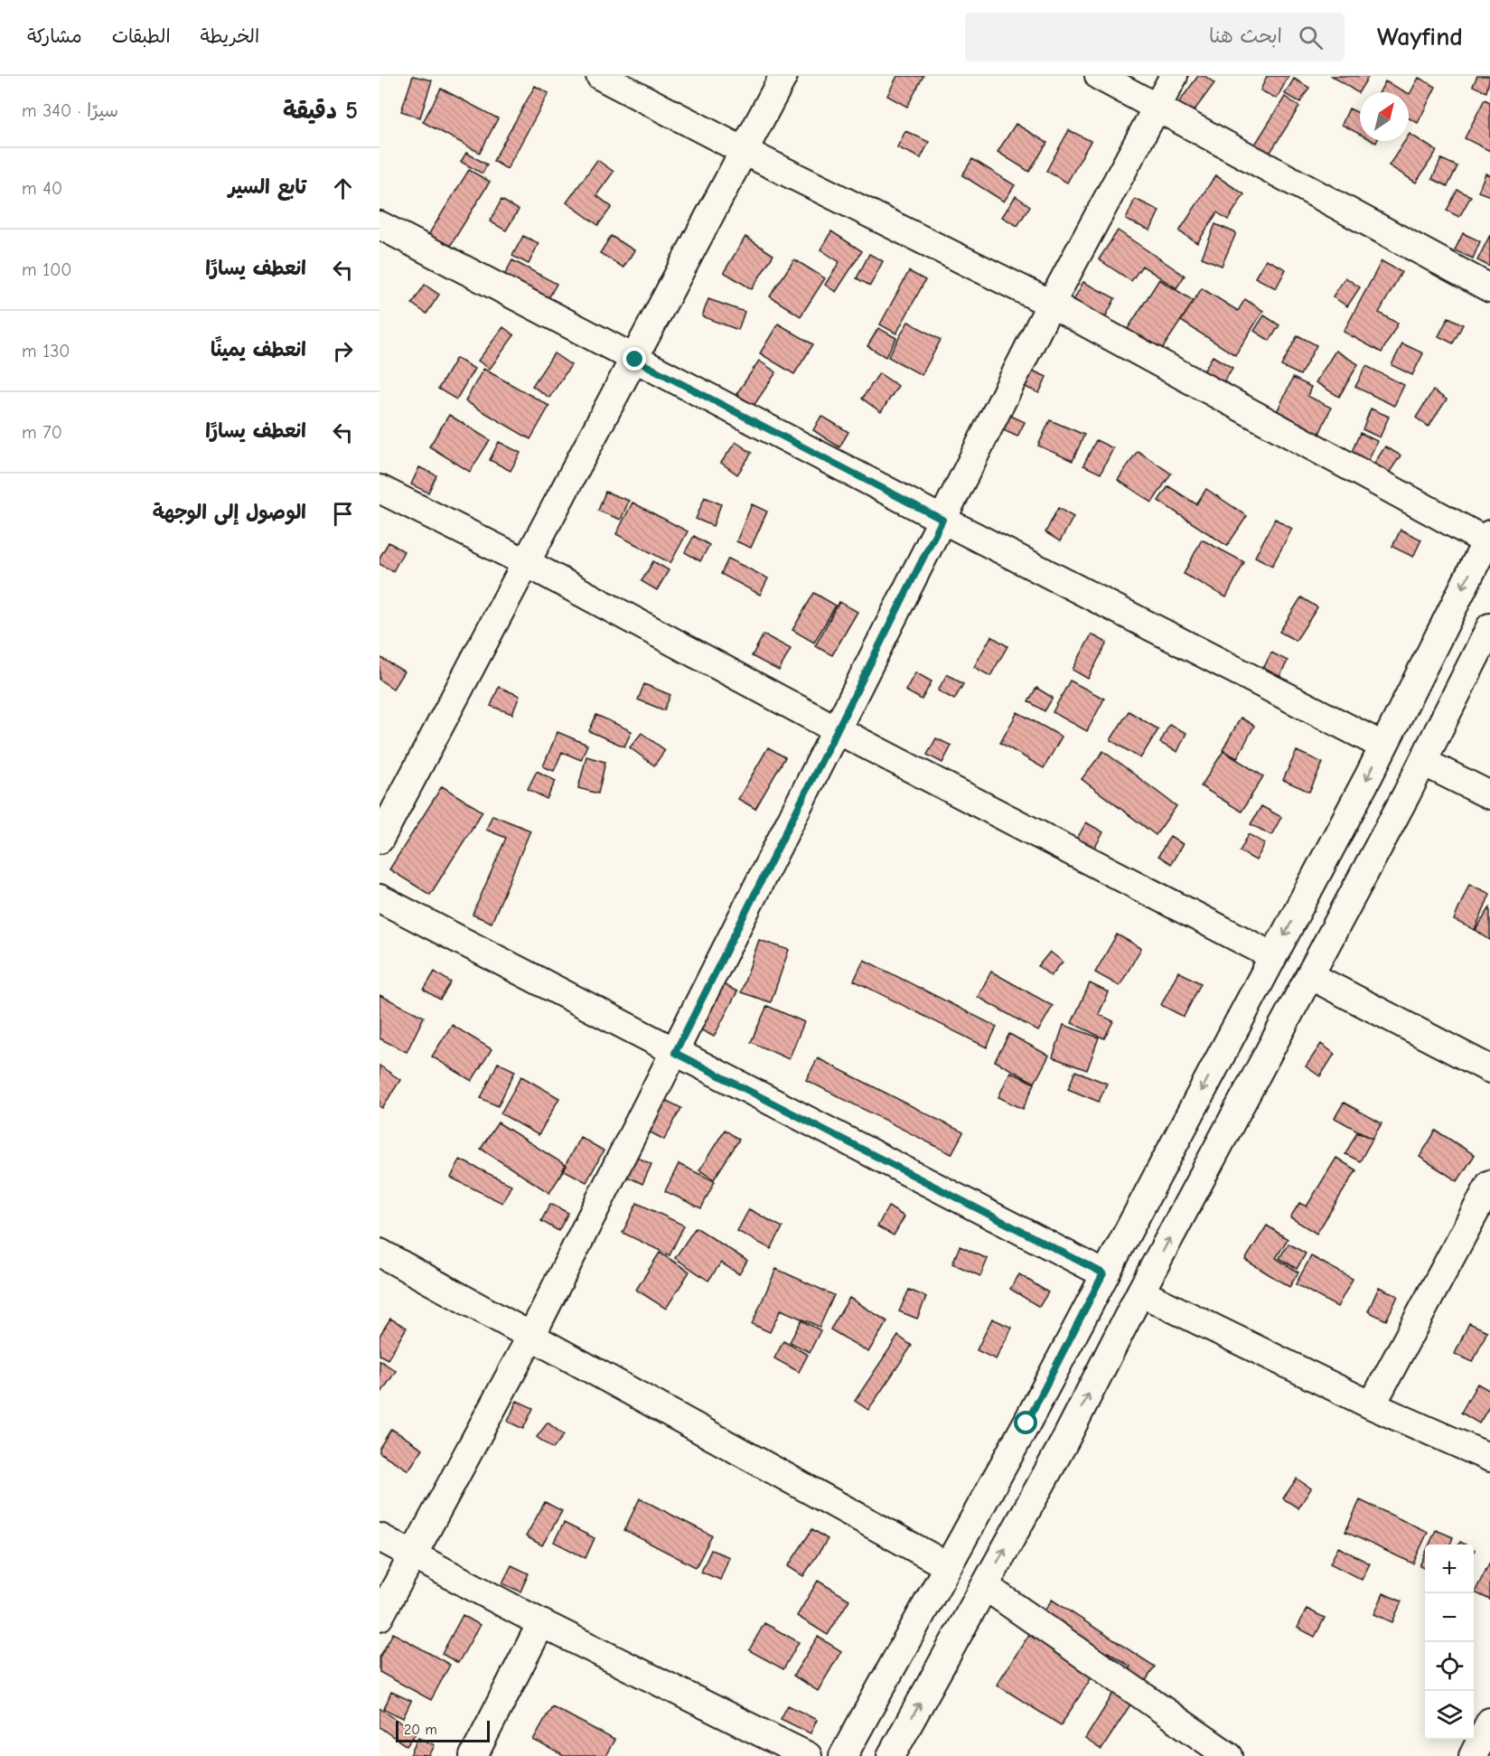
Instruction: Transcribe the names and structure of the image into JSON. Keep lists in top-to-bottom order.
{
  "scale_bar": "20 m",
  "north": "top right",
  "page": {
    "header": "Wayfind",
    "search": "ابحث هنا",
    "nav": ["الخريطة", "الطبقات", "مشاركة"],
    "heading": ["5 دقيقة", "سيرًا · 340 m"],
    "list": [
      ["تابع السير", "40 m"],
      ["انعطف يسارًا", "100 m"],
      ["انعطف يمينًا", "130 m"],
      ["انعطف يسارًا", "70 m"],
      "الوصول إلى الوجهة"
    ],
    "map_buttons": ["+", "−"],
    "scale": "20 m"
  }
}
